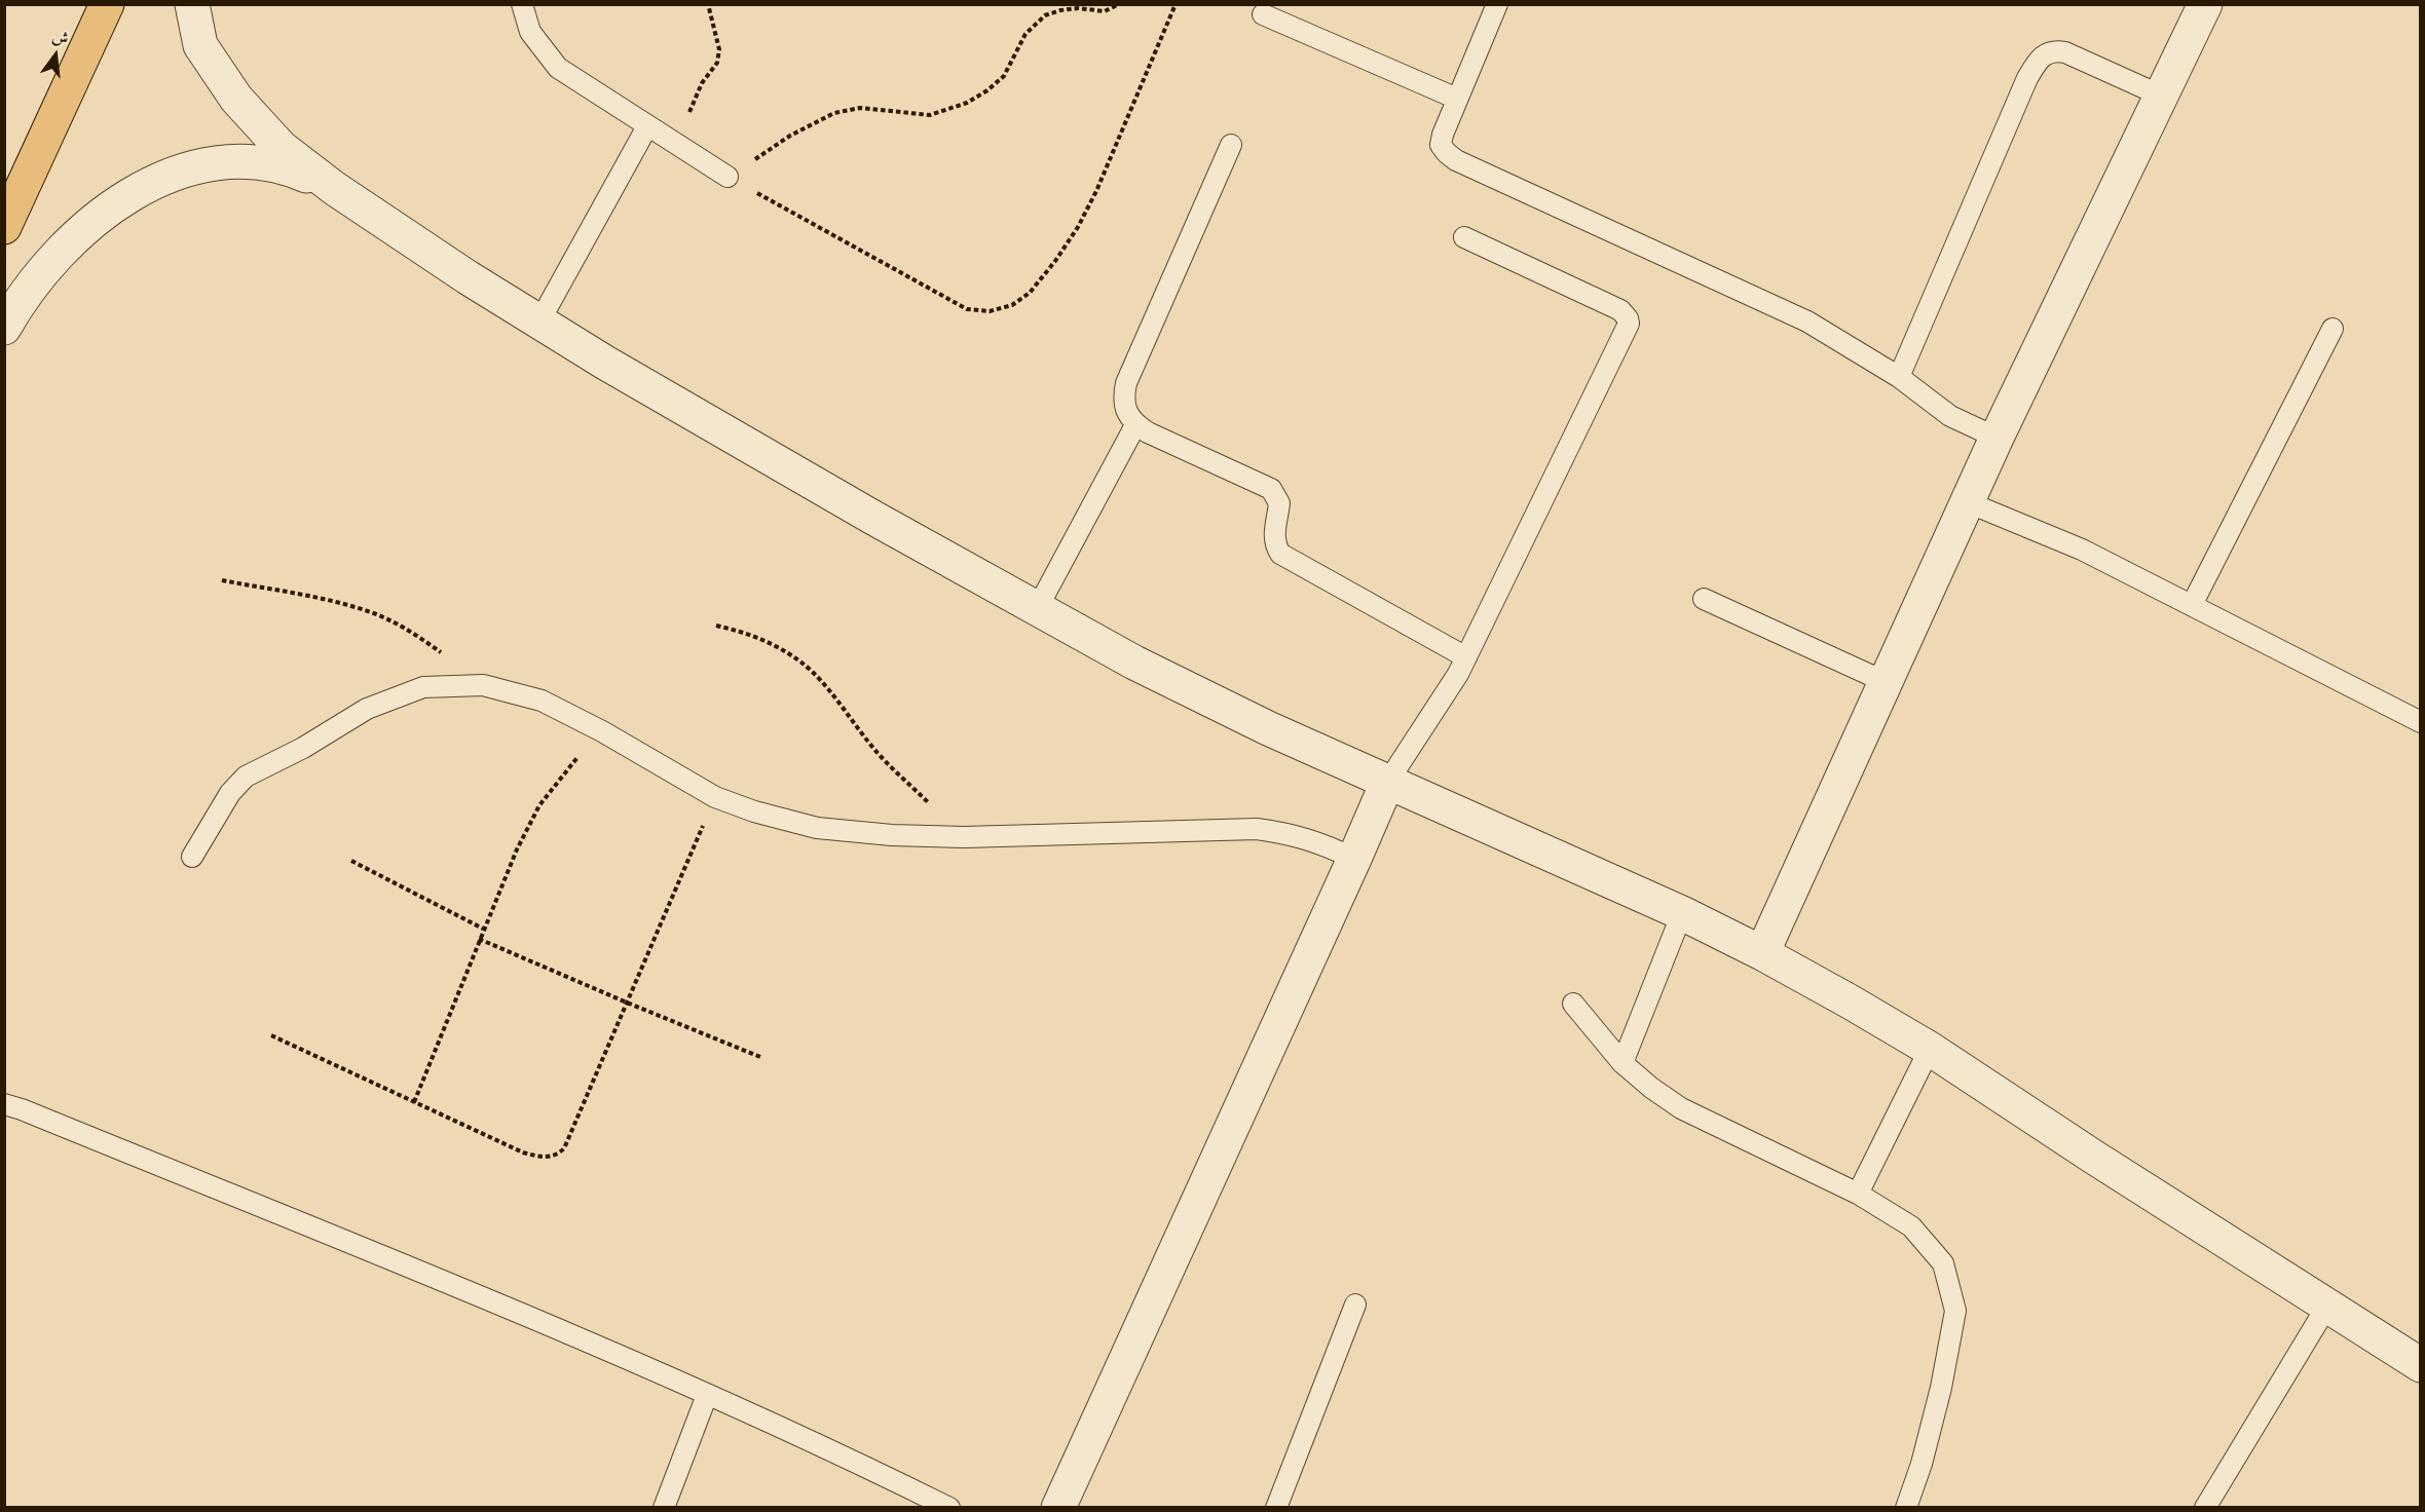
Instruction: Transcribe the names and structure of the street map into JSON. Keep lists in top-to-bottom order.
{
  "north": "top"
}
